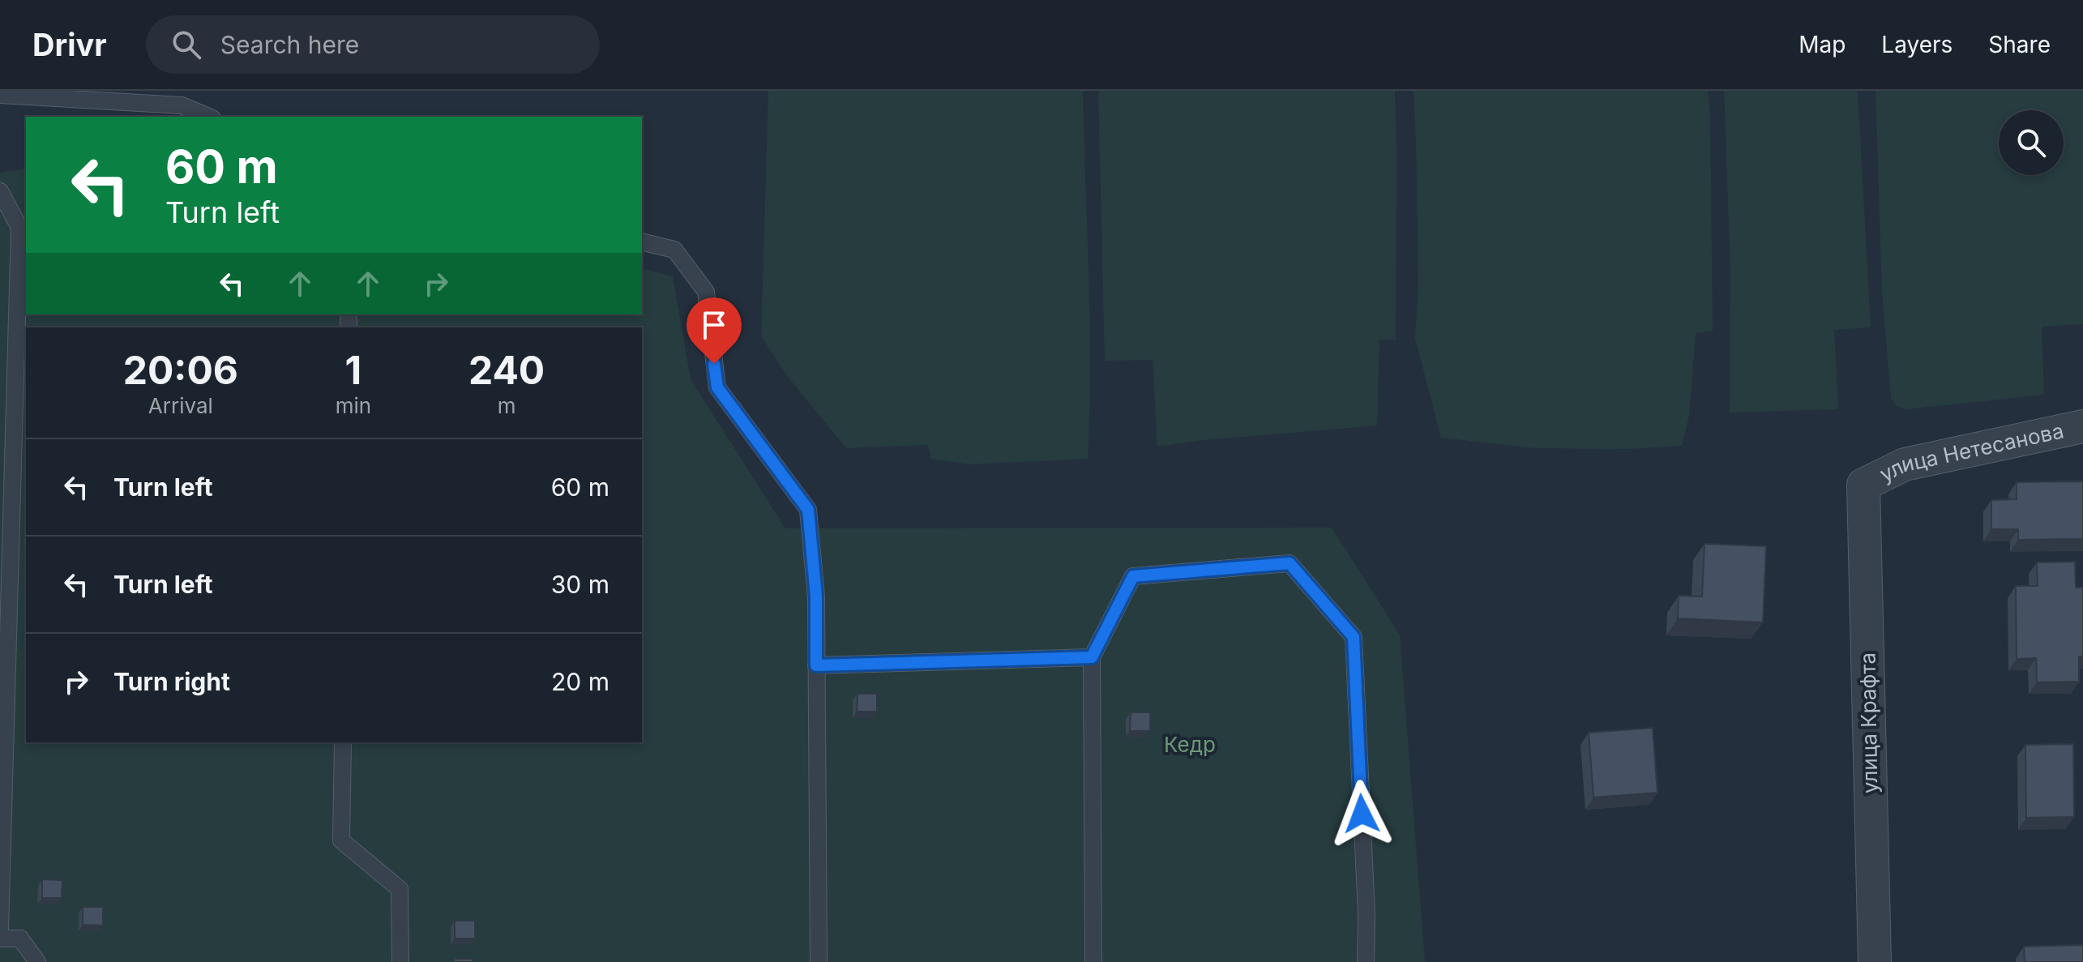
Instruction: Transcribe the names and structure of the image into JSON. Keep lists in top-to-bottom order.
{
  "streets": {
    "street": ["улица Нетесанова", "улица Крафта"]
  },
  "crossings": [
    ["улица Нетесанова", "улица Крафта"]
  ],
  "parks": ["Кедр"],
  "page": {
    "header": "Drivr",
    "search": "Search here",
    "nav": ["Map", "Layers", "Share"],
    "turn": ["60 m", "Turn left"],
    "eta": [
      "20:06",
      "Arrival",
      "1",
      "min",
      "240",
      "m"
    ],
    "list": [
      {
        "name": "Turn left",
        "value": "60 m"
      },
      {
        "name": "Turn left",
        "value": "30 m"
      },
      {
        "name": "Turn right",
        "value": "20 m"
      }
    ]
  }
}
